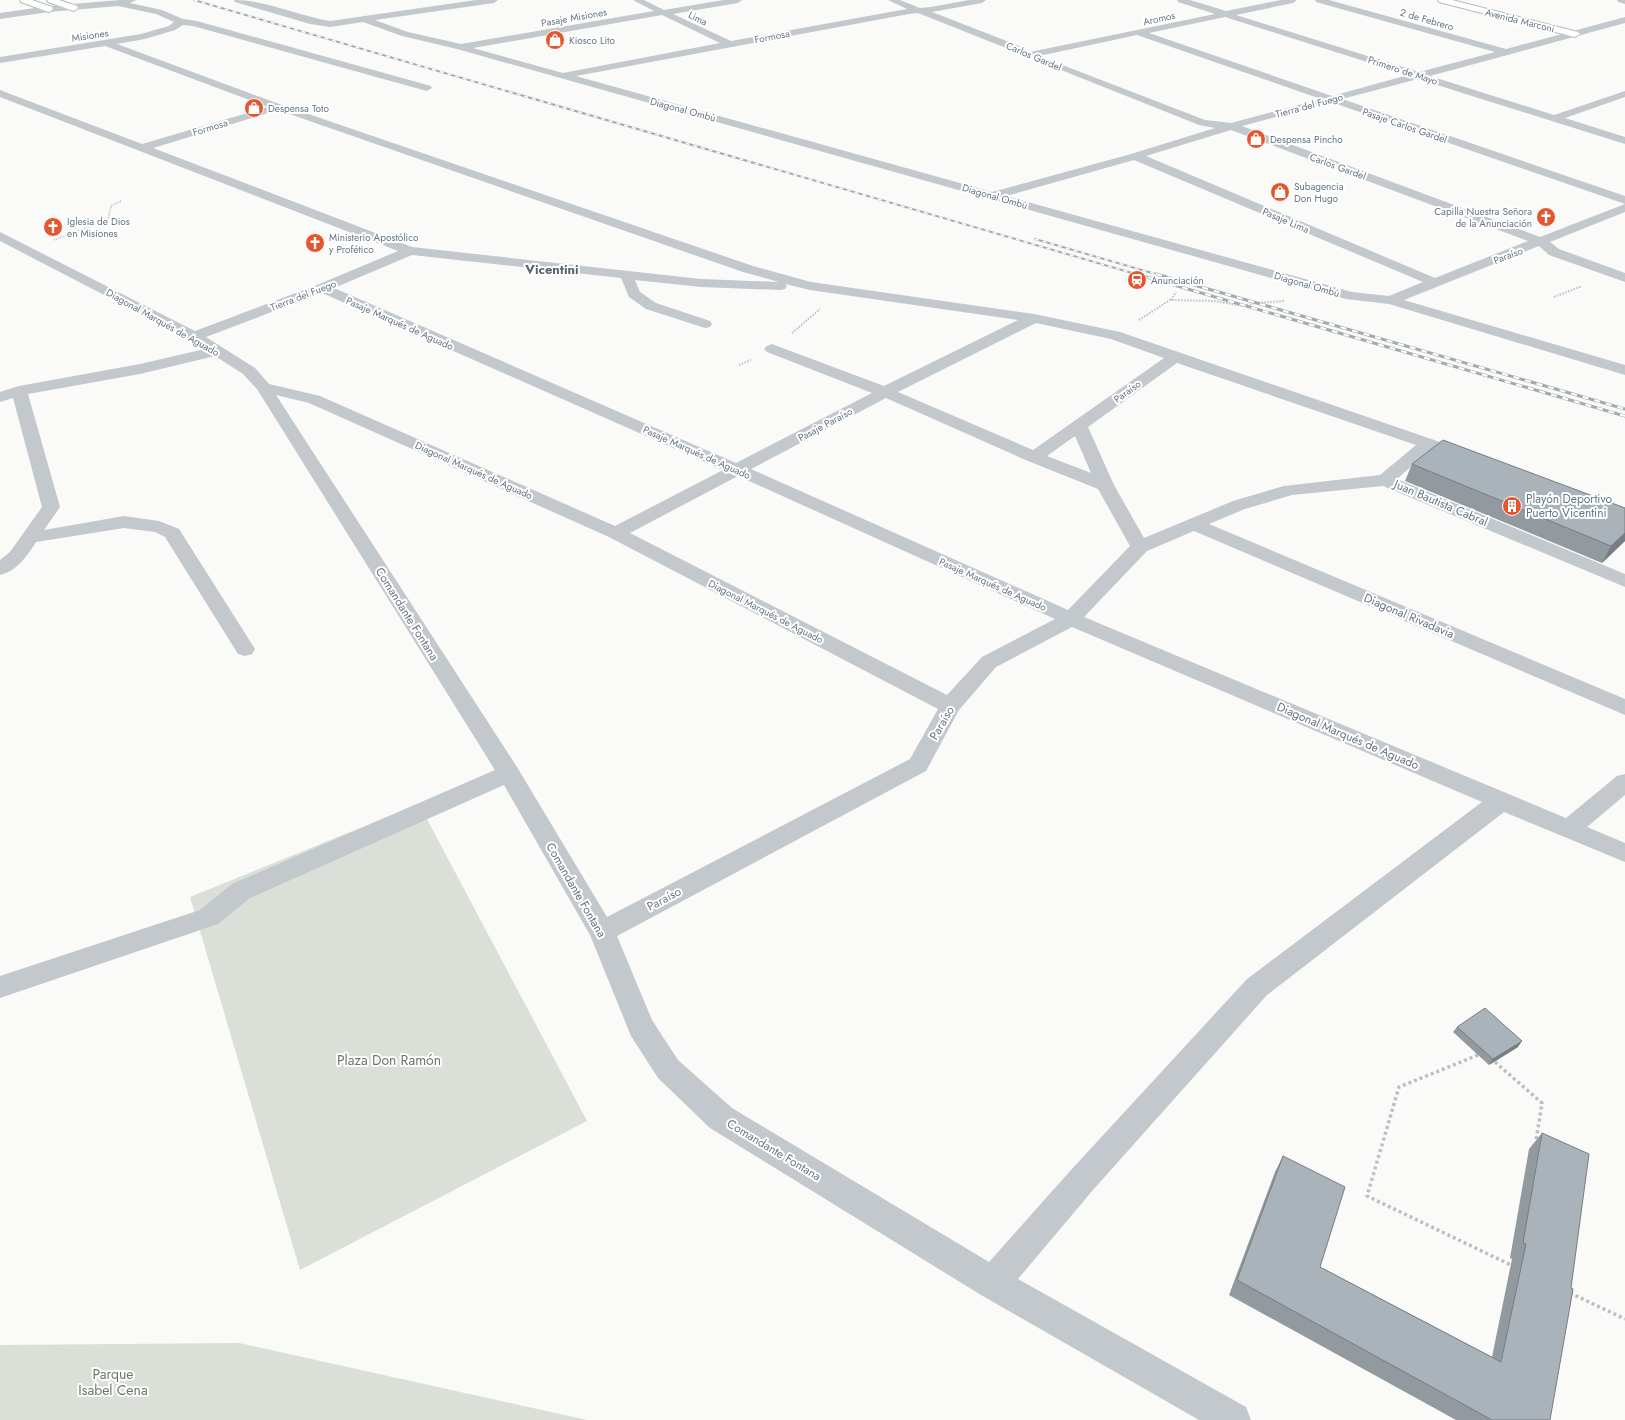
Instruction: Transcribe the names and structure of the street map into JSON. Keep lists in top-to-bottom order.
{
  "streets": {
    "main road": ["Avenida Marconi"],
    "street": [
      "Pasaje Misiones",
      "Lima",
      "Aromos",
      "2 de Febrero",
      "Misiones",
      "Formosa",
      "Carlos Gardel",
      "Primero de Mayo",
      "Tierra del Fuego",
      "Diagonal Ombú",
      "Pasaje Carlos Gardel",
      "Pasaje Lima",
      "Paraíso",
      "Diagonal Marqués de Aguado",
      "Pasaje Marqués de Aguado",
      "Pasaje Paraíso",
      "Juan Bautista Cabral",
      "Comandante Fontana",
      "Diagonal Rivadavia"
    ]
  },
  "crossings": [
    ["Pasaje Misiones", "Lima"],
    ["Pasaje Misiones", "Diagonal Ombú"],
    ["Lima", "Formosa"],
    ["Aromos", "Carlos Gardel"],
    ["Aromos", "Primero de Mayo"],
    ["Aromos", "Pasaje Carlos Gardel"],
    ["2 de Febrero", "Tierra del Fuego"],
    ["Avenida Marconi", "Tierra del Fuego"],
    ["Formosa", "Carlos Gardel"],
    ["Formosa", "Diagonal Ombú"],
    ["Carlos Gardel", "Tierra del Fuego"],
    ["Carlos Gardel", "Paraíso"],
    ["Primero de Mayo", "Tierra del Fuego"],
    ["Tierra del Fuego", "Diagonal Ombú"],
    ["Tierra del Fuego", "Pasaje Carlos Gardel"],
    ["Tierra del Fuego", "Pasaje Lima"],
    ["Tierra del Fuego", "Diagonal Marqués de Aguado"],
    ["Tierra del Fuego", "Pasaje Marqués de Aguado"],
    ["Diagonal Ombú", "Paraíso"],
    ["Pasaje Lima", "Paraíso"],
    ["Paraíso", "Diagonal Marqués de Aguado"],
    ["Paraíso", "Pasaje Marqués de Aguado"],
    ["Paraíso", "Juan Bautista Cabral"],
    ["Paraíso", "Comandante Fontana"],
    ["Diagonal Marqués de Aguado", "Pasaje Marqués de Aguado"],
    ["Diagonal Marqués de Aguado", "Pasaje Paraíso"],
    ["Diagonal Marqués de Aguado", "Comandante Fontana"],
    ["Pasaje Marqués de Aguado", "Pasaje Paraíso"],
    ["Juan Bautista Cabral", "Diagonal Rivadavia"]
  ],
  "districts": ["Vicentini"],
  "parks": ["Plaza Don Ramón", "Parque Isabel Cena"],
  "places": {
    "shop": [
      "Kiosco Lito",
      "Despensa Toto",
      "Despensa Pincho",
      "Subagencia Don Hugo"
    ],
    "church": ["Capilla Nuestra Señora de la Anunciación", "Iglesia de Dios en Misiones", "Ministerio Apostólico y Profético"],
    "station": ["Anunciación"],
    "building": ["Playón Deportivo Puerto Vicentini"]
  }
}
